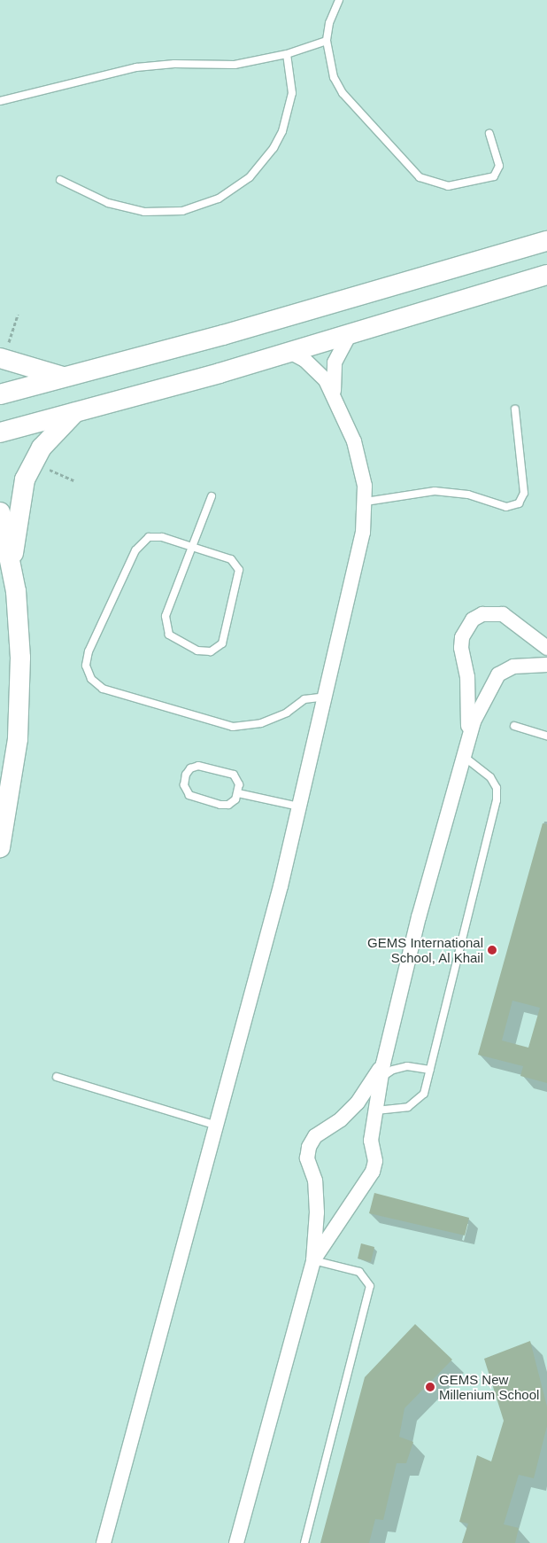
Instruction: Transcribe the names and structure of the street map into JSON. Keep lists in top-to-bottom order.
{
  "places": ["GEMS International School, Al Khail", "GEMS New Millenium School"]
}
